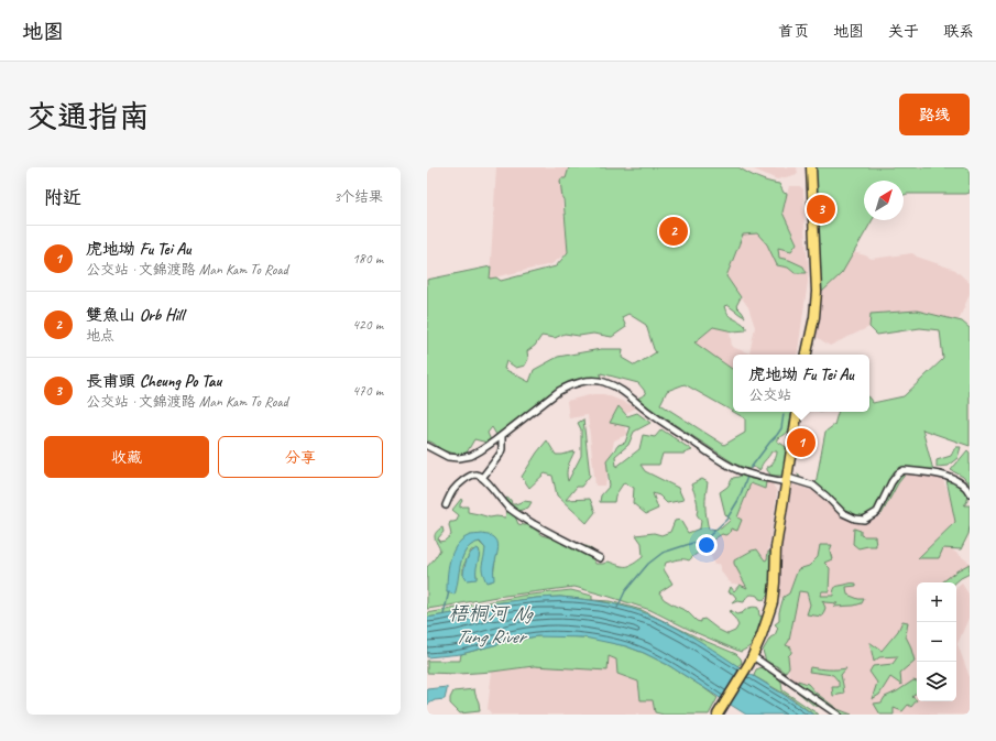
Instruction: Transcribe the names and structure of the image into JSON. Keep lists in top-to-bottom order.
{
  "water": ["梧桐河 Ng Tung River"],
  "north": "top right",
  "page": {
    "header": "地图",
    "nav": [
      "首页",
      "地图",
      "关于",
      "联系"
    ],
    "buttons": [
      "路线",
      ["收藏", "分享"]
    ],
    "title": "交通指南",
    "heading": ["附近", "3个结果"],
    "pins": ["3", "2", "1"],
    "list": [
      {
        "mark": "1",
        "name": "虎地坳 Fu Tei Au",
        "note": "公交站 · 文錦渡路 Man Kam To Road",
        "value": "180 m"
      },
      {
        "mark": "2",
        "name": "雙魚山 Orb Hill",
        "note": "地点",
        "value": "420 m"
      },
      {
        "mark": "3",
        "name": "長甫頭 Cheung Po Tau",
        "note": "公交站 · 文錦渡路 Man Kam To Road",
        "value": "470 m"
      }
    ],
    "popup": ["虎地坳 Fu Tei Au", "公交站"],
    "map_buttons": ["+", "−"]
  }
}
